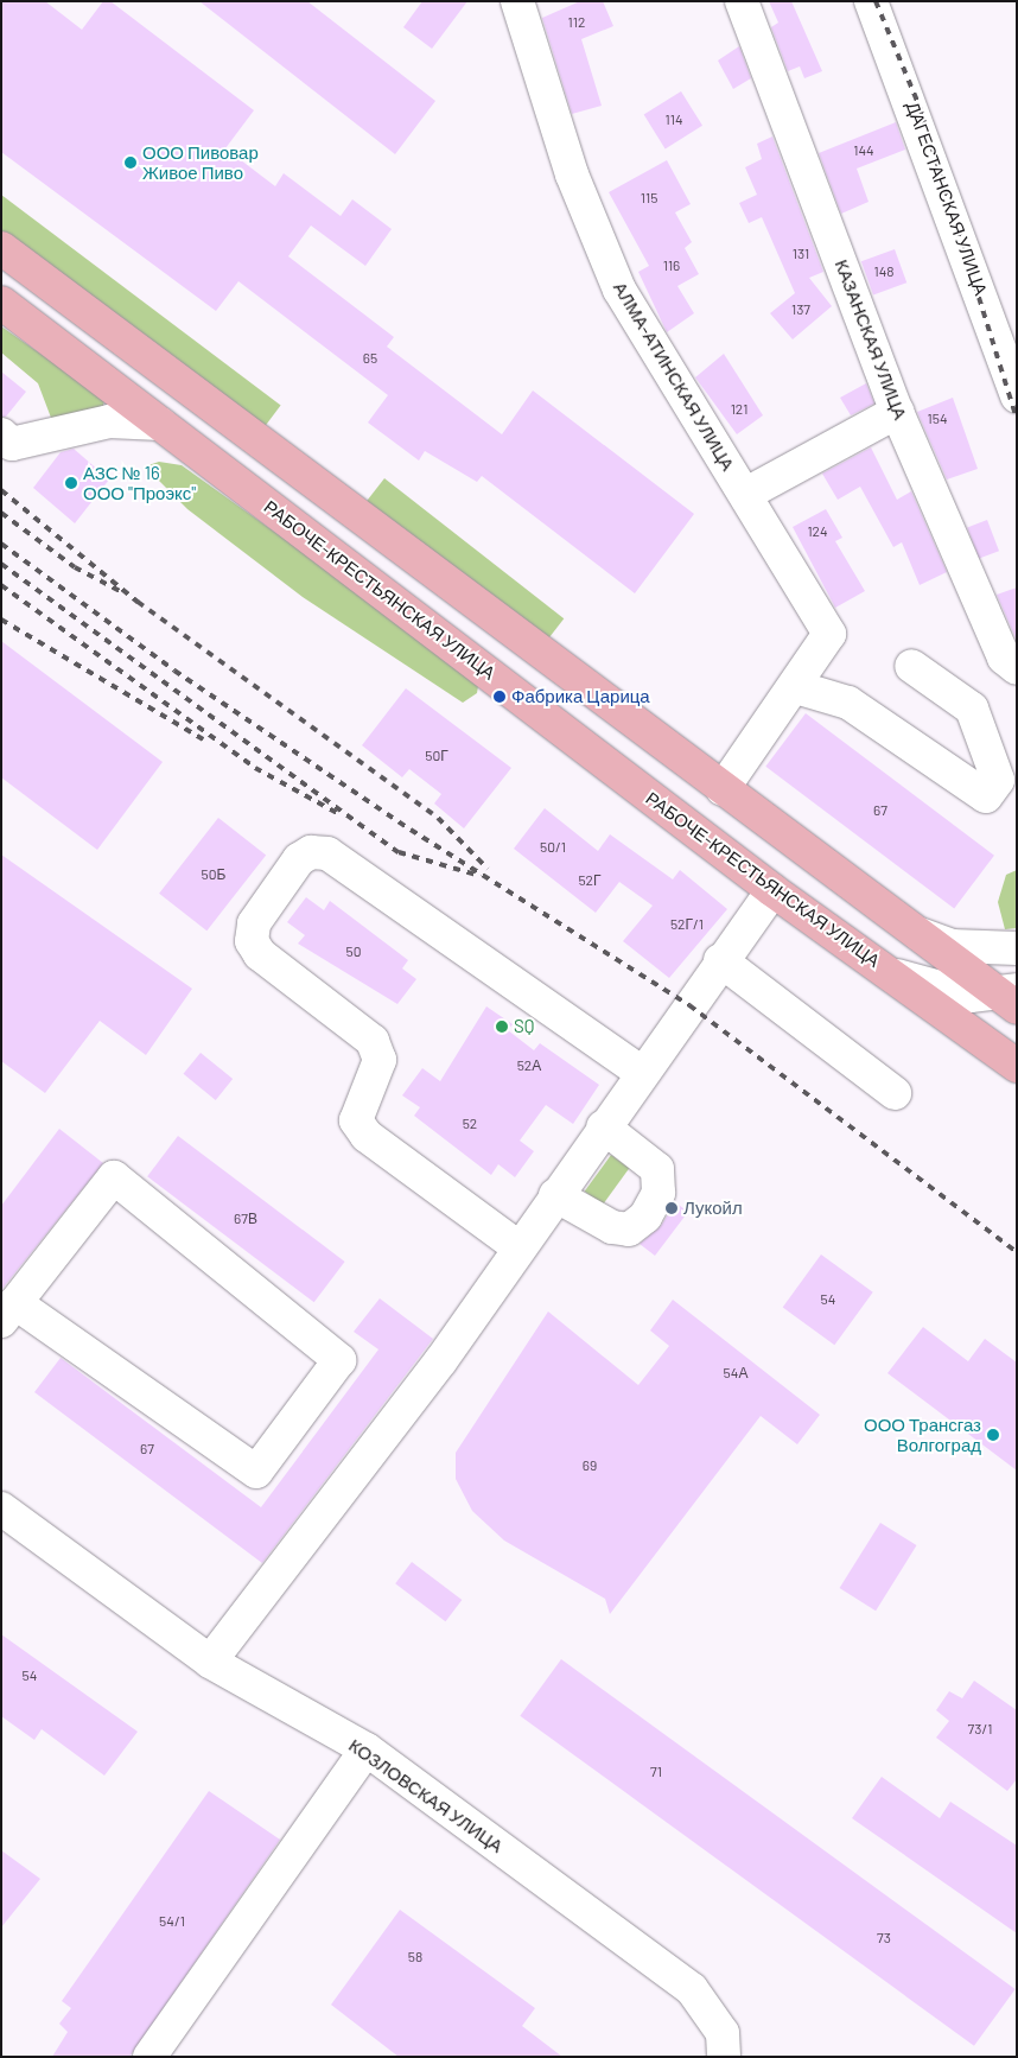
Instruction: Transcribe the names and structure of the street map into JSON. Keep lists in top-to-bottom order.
{
  "streets": {
    "main road": ["РАБОЧЕ-КРЕСТЬЯНСКАЯ УЛИЦА"],
    "street": [
      "ДАГЕСТАНСКАЯ УЛИЦА",
      "КАЗАНСКАЯ УЛИЦА",
      "АЛМА-АТИНСКАЯ УЛИЦА",
      "КОЗЛОВСКАЯ УЛИЦА"
    ]
  },
  "places": [
    "ООО Пивовар Живое Пиво",
    "АЗС № 16 ООО \"Проэкс\"",
    "Фабрика Царица",
    "SQ",
    "Лукойл",
    "ООО Трансгаз Волгоград"
  ],
  "house_numbers": [
    "112",
    "114",
    "144",
    "115",
    "131",
    "116",
    "148",
    "137",
    "65",
    "121",
    "154",
    "124",
    "50Г",
    "67",
    "50/1",
    "50Б",
    "52Г",
    "52Г/1",
    "50",
    "52А",
    "52",
    "67В",
    "54",
    "54А",
    "67",
    "69",
    "54",
    "73/1",
    "71",
    "54/1",
    "73",
    "58"
  ]
}
